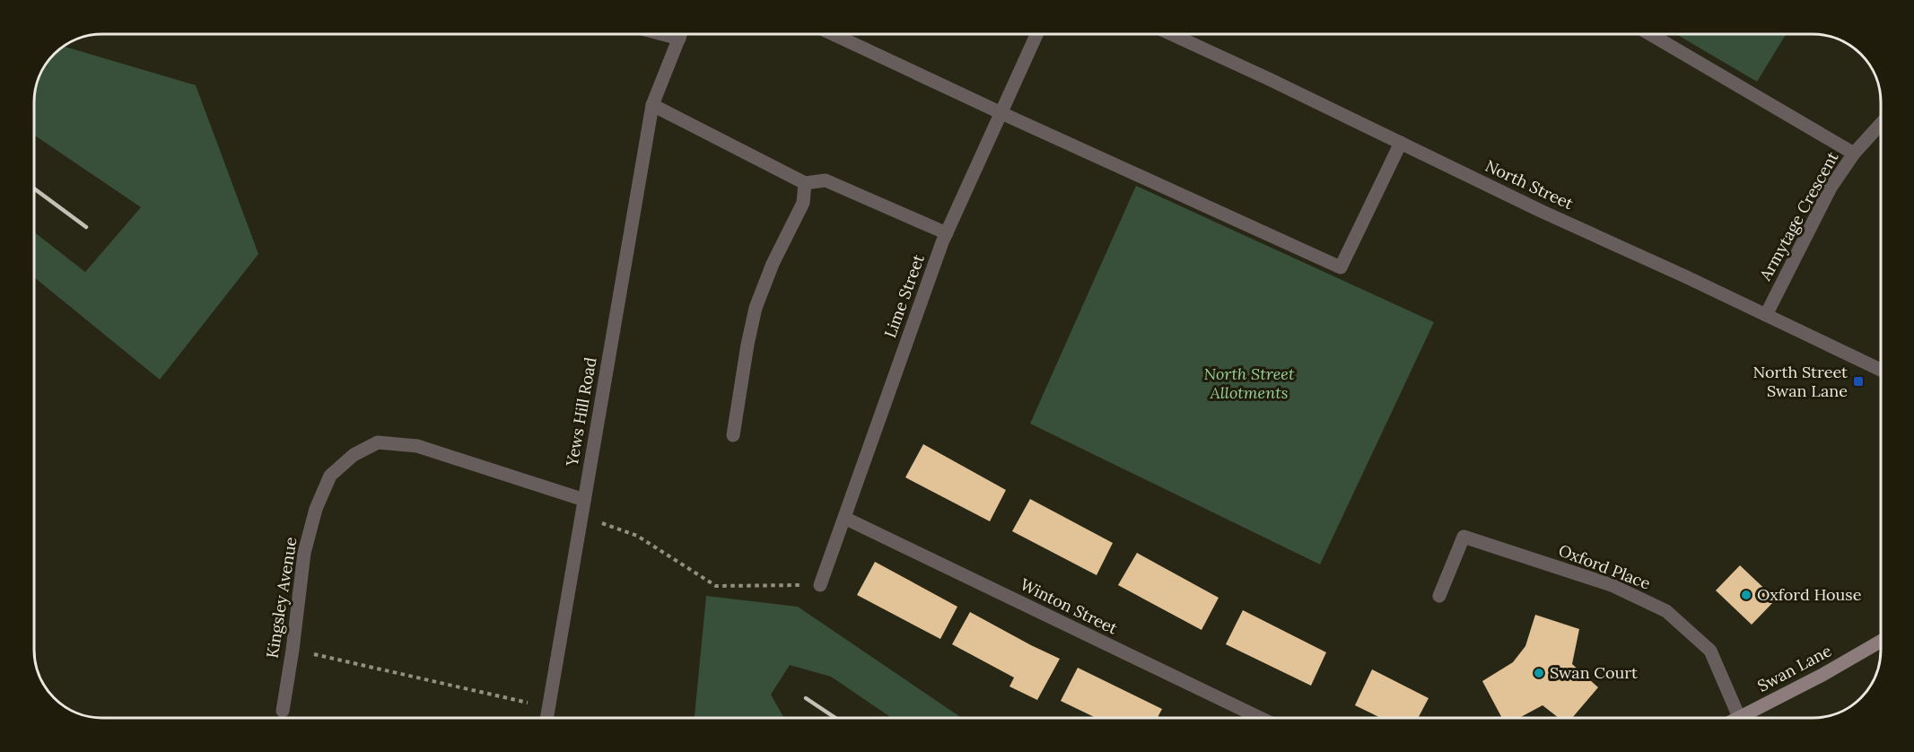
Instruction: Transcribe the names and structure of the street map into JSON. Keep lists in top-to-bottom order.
{
  "streets": {
    "street": [
      "North Street",
      "Armytage Crescent",
      "Lime Street",
      "Yews Hill Road",
      "Oxford Place",
      "Kingsley Avenue",
      "Winton Street",
      "Swan Lane"
    ]
  },
  "crossings": [
    ["North Street", "Armytage Crescent"],
    ["Lime Street", "Winton Street"],
    ["Yews Hill Road", "Kingsley Avenue"],
    ["Oxford Place", "Swan Lane"]
  ],
  "parks": ["North Street Allotments"],
  "places": {
    "transit": ["North Street Swan Lane"],
    "other": ["Oxford House", "Swan Court"]
  }
}
